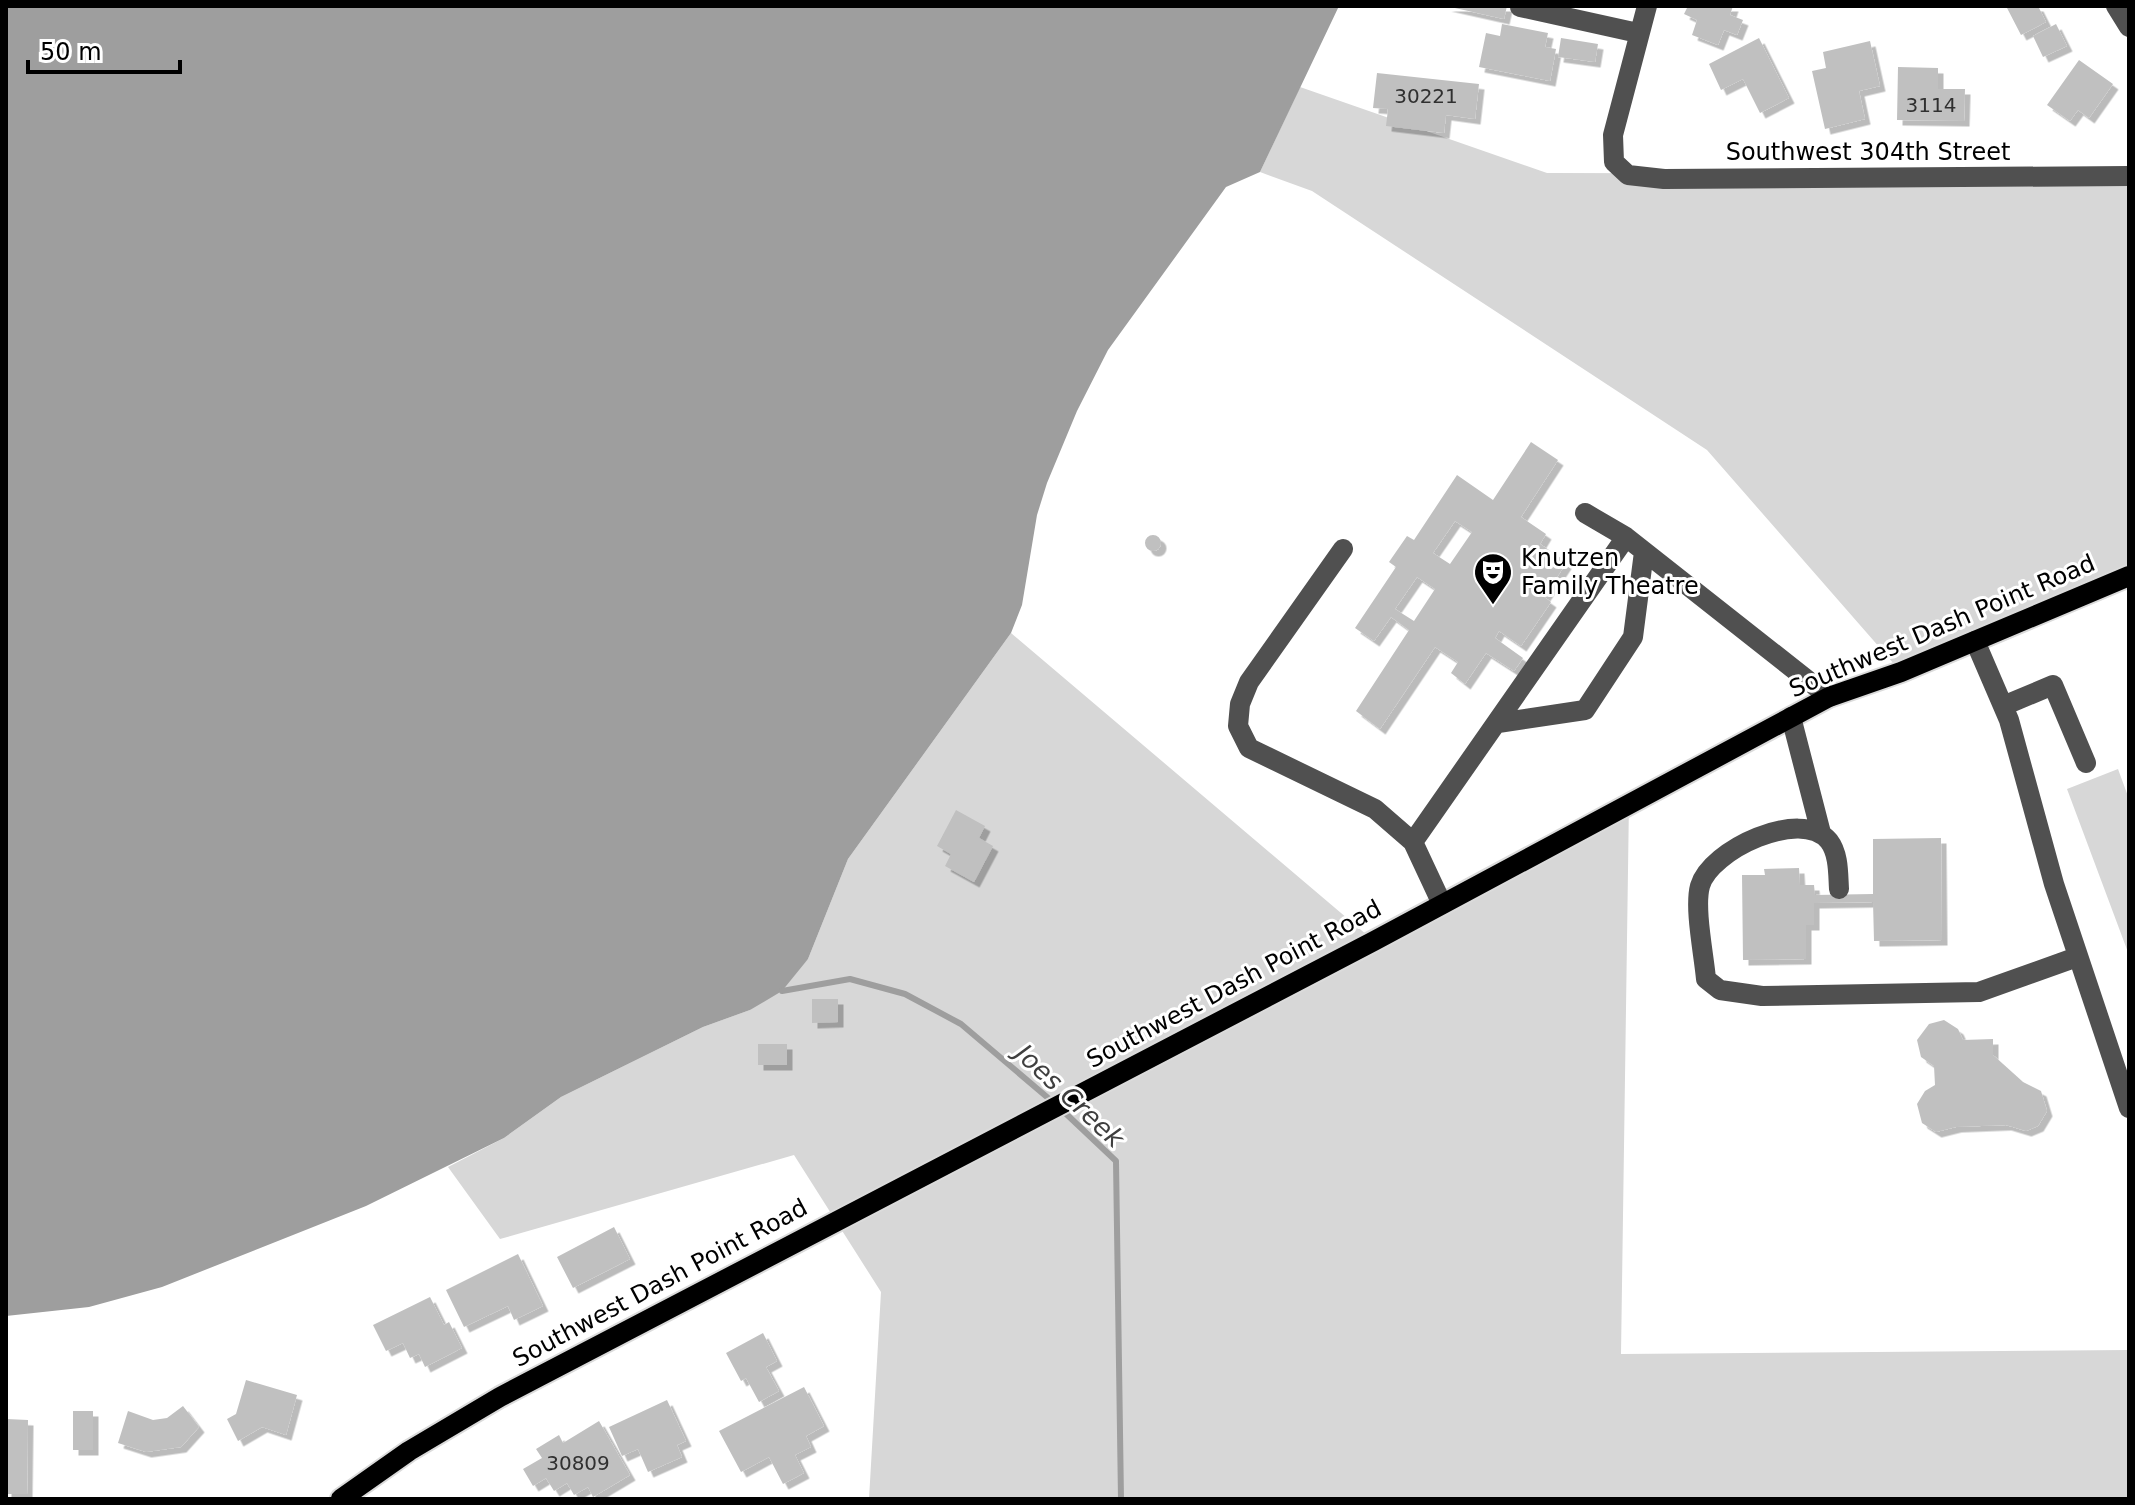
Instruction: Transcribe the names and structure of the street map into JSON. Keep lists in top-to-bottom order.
{
  "streets": {
    "main road": ["Southwest Dash Point Road"],
    "street": ["Southwest 304th Street"]
  },
  "water": ["Joes Creek"],
  "places": {
    "theatre": ["Knutzen Family Theatre"]
  },
  "house_numbers": ["30221", "3114", "30809"],
  "scale_bar": "50 m"
}
